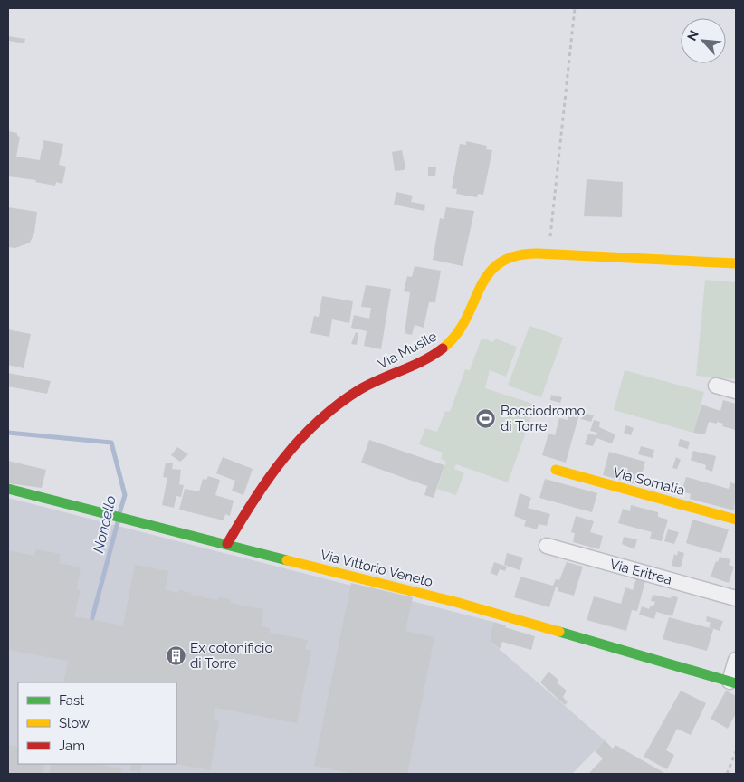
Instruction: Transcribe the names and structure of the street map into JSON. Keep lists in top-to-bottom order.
{
  "streets": {
    "street": [
      "Via Musile",
      "Via Somalia",
      "Via Vittorio Veneto",
      "Via Eritrea"
    ]
  },
  "crossings": [
    ["Via Musile", "Via Vittorio Veneto"]
  ],
  "water": ["Noncello"],
  "places": {
    "sports": ["Bocciodromo di Torre"],
    "building": ["Ex cotonificio di Torre"]
  },
  "legend": ["Fast", "Slow", "Jam"],
  "north": "top left"
}
